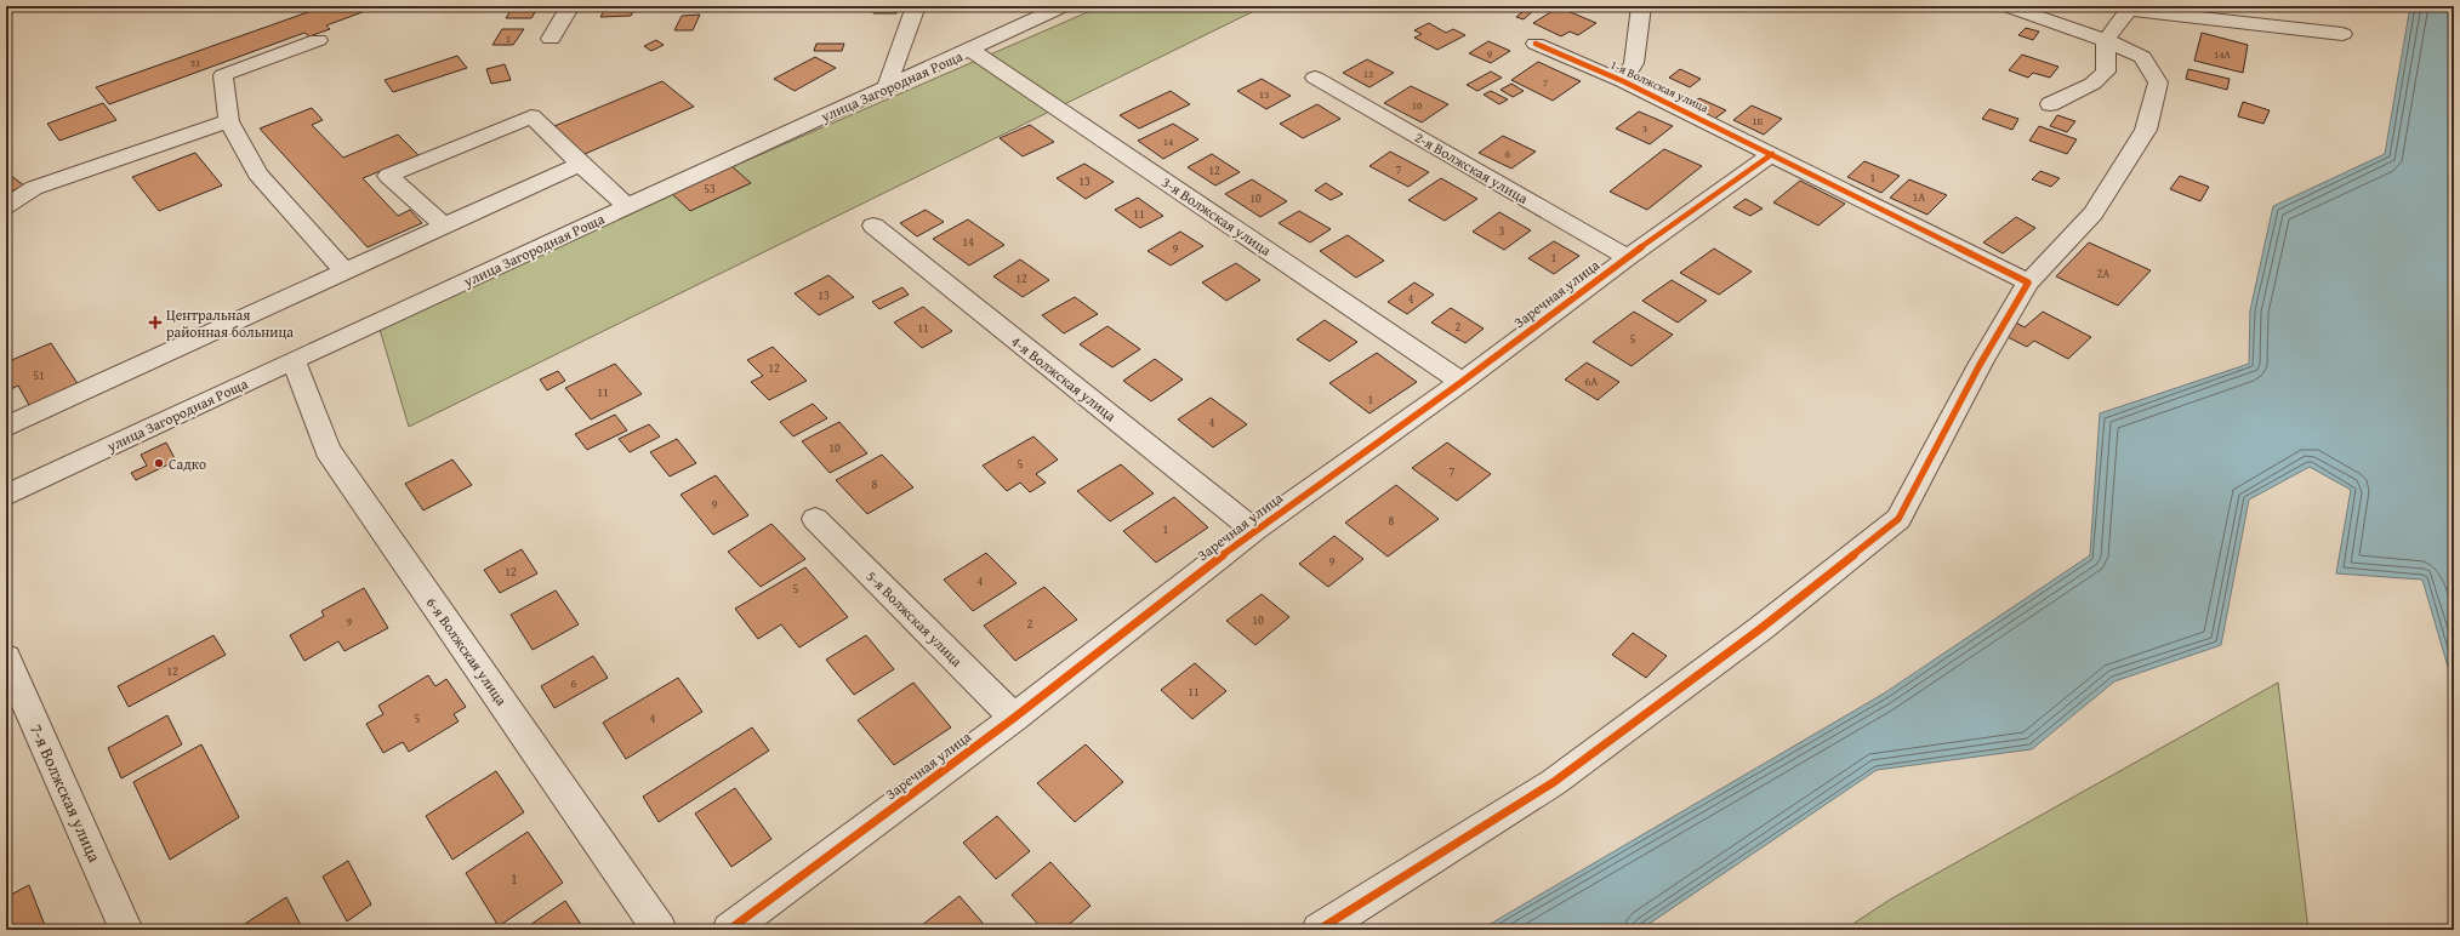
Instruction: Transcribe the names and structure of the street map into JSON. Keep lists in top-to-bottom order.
{
  "streets": {
    "street": [
      "улица Загородная Роща",
      "1-я Волжская улица",
      "2-я Волжская улица",
      "3-я Волжская улица",
      "Заречная улица",
      "4-я Волжская улица",
      "5-я Волжская улица",
      "6-я Волжская улица",
      "7-я Волжская улица"
    ]
  },
  "crossings": [
    ["улица Загородная Роща", "3-я Волжская улица"],
    ["улица Загородная Роща", "6-я Волжская улица"],
    ["1-я Волжская улица", "Заречная улица"],
    ["2-я Волжская улица", "Заречная улица"],
    ["3-я Волжская улица", "Заречная улица"],
    ["Заречная улица", "4-я Волжская улица"],
    ["Заречная улица", "5-я Волжская улица"]
  ],
  "places": {
    "health": ["Центральная районная больница"],
    "other": ["Садко"]
  },
  "house_numbers": [
    "1",
    "9",
    "14А",
    "51",
    "12",
    "7",
    "13",
    "10",
    "1Б",
    "3",
    "14",
    "6",
    "7",
    "12",
    "1",
    "13",
    "53",
    "1А",
    "10",
    "11",
    "3",
    "14",
    "9",
    "1",
    "2А",
    "12",
    "13",
    "4",
    "2",
    "11",
    "5",
    "12",
    "51",
    "6А",
    "11",
    "1",
    "4",
    "10",
    "5",
    "7",
    "8",
    "9",
    "8",
    "1",
    "9",
    "12",
    "4",
    "5",
    "10",
    "9",
    "2",
    "12",
    "6",
    "11",
    "5",
    "4",
    "1"
  ]
}
